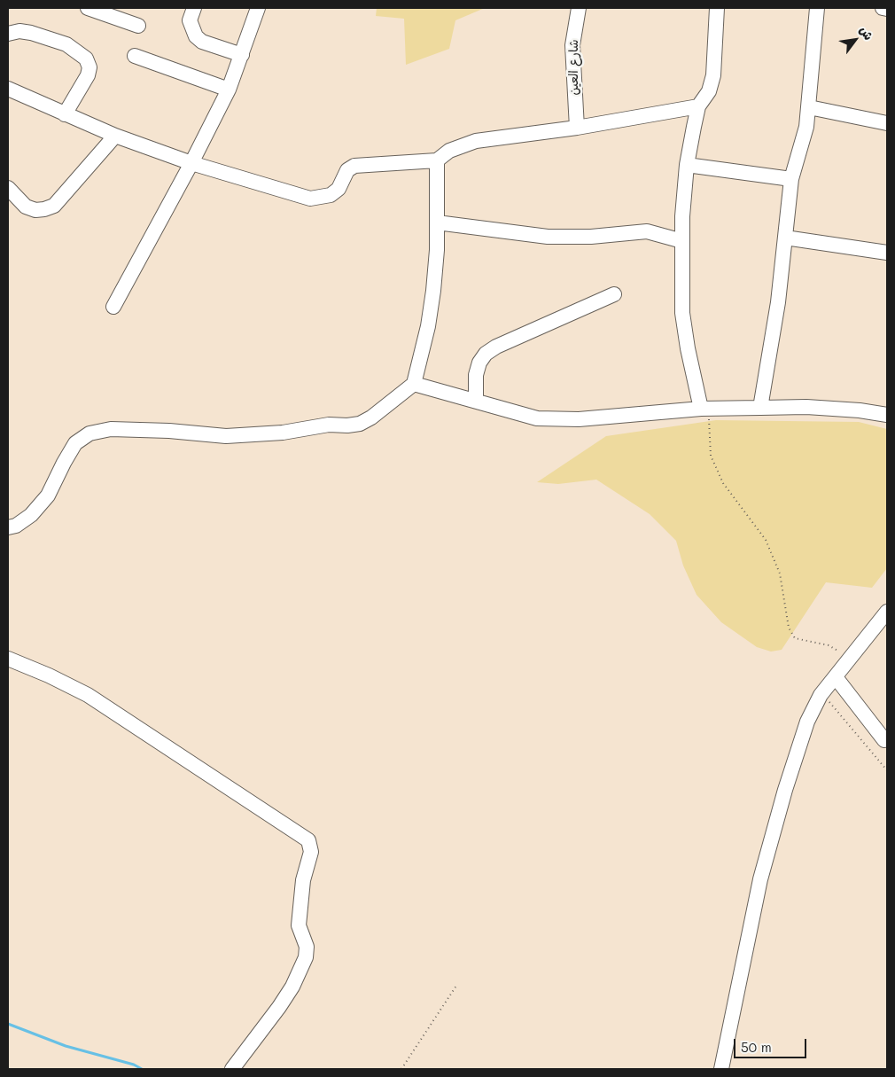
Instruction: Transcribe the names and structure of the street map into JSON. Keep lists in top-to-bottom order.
{
  "streets": {
    "street": ["شارع العين"]
  },
  "scale_bar": "50 m",
  "north": "top right"
}
